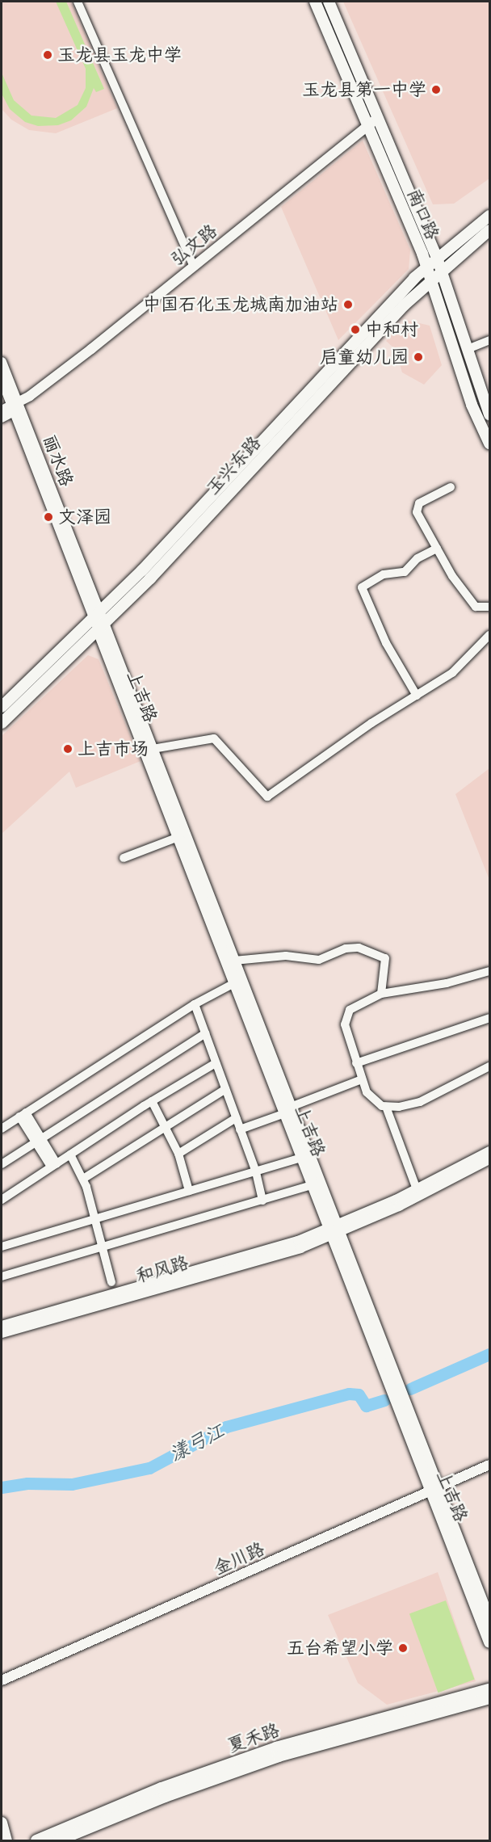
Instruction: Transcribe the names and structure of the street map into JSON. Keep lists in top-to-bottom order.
{
  "streets": {
    "main road": [
      "南口路",
      "玉兴东路",
      "上吉路",
      "夏禾路"
    ],
    "street": [
      "弘文路",
      "丽水路",
      "和风路",
      "金川路"
    ]
  },
  "crossings": [
    ["南口路", "弘文路"],
    ["南口路", "玉兴东路"],
    ["弘文路", "丽水路"],
    ["丽水路", "玉兴东路"],
    ["丽水路", "上吉路"],
    ["玉兴东路", "上吉路"],
    ["上吉路", "和风路"],
    ["上吉路", "金川路"]
  ],
  "water": ["漾弓江"],
  "places": [
    "玉龙县玉龙中学",
    "玉龙县第一中学",
    "中国石化玉龙城南加油站",
    "中和村",
    "启童幼儿园",
    "文泽园",
    "上吉市场",
    "五台希望小学"
  ]
}
